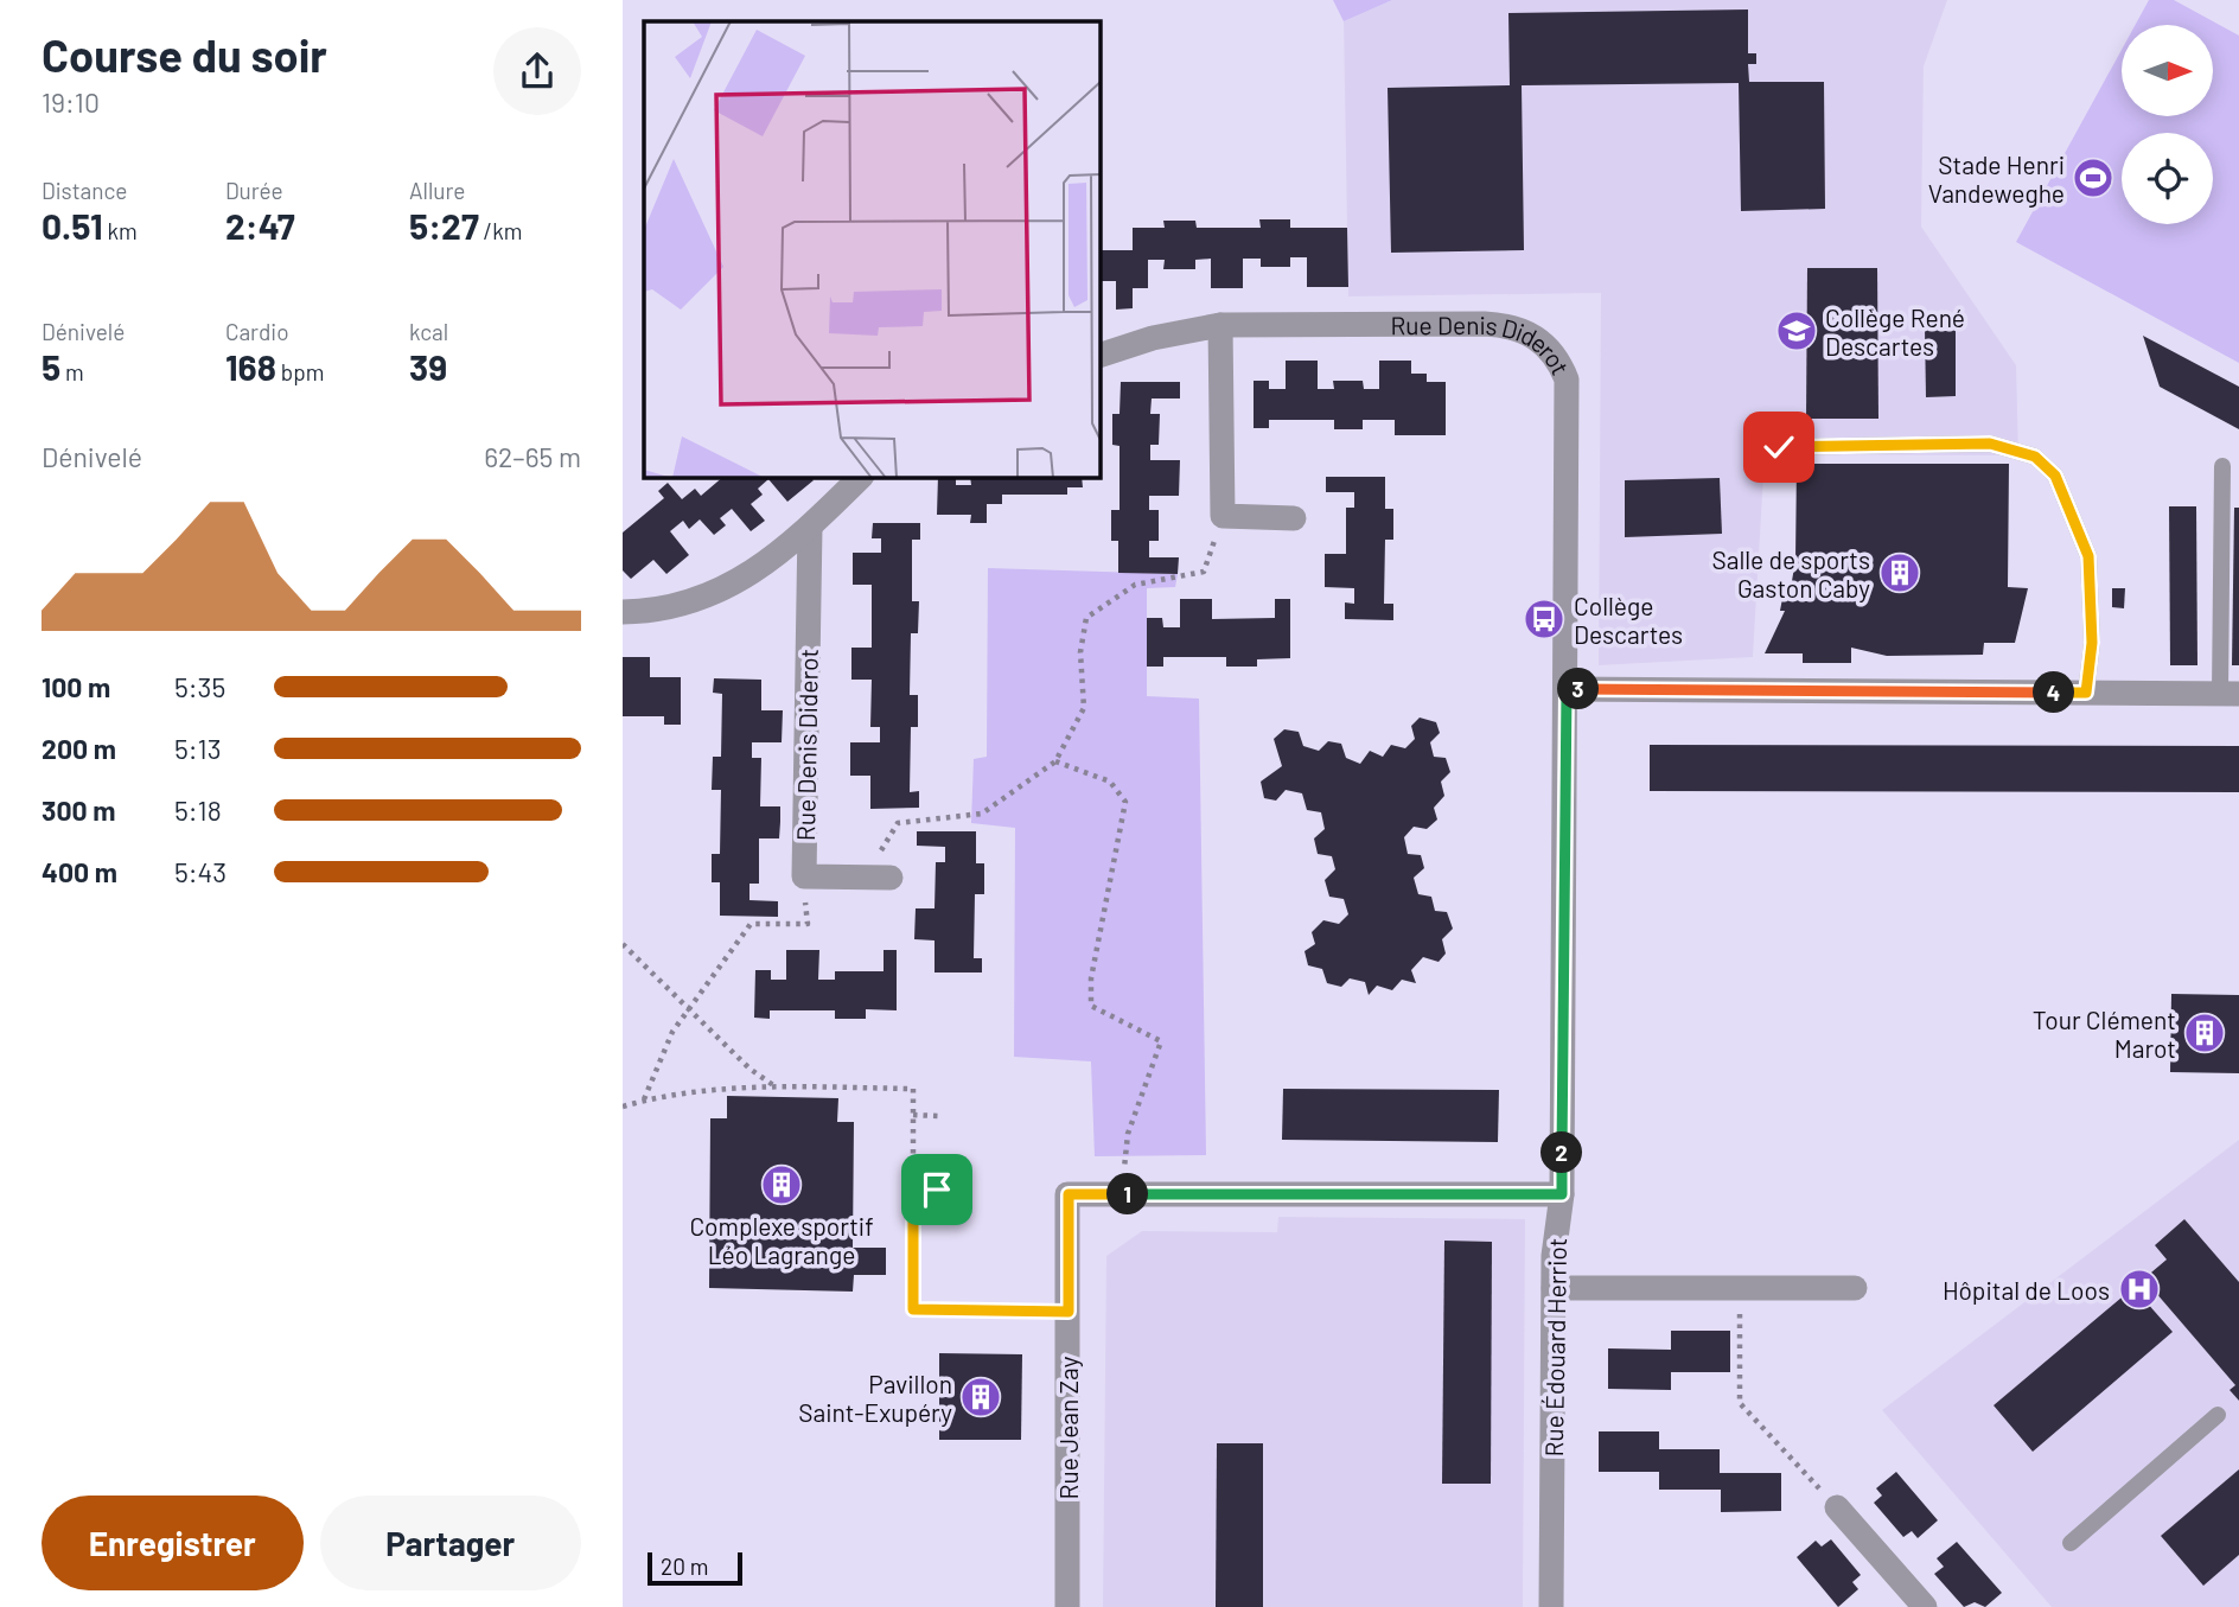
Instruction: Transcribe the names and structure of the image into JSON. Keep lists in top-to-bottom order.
{
  "streets": {
    "street": ["Rue Denis Diderot", "Rue Édouard Herriot", "Rue Jean Zay"]
  },
  "crossings": [
    ["Rue Denis Diderot", "Rue Édouard Herriot"],
    ["Rue Édouard Herriot", "Rue Jean Zay"]
  ],
  "places": {
    "sports": ["Stade Henri Vandeweghe"],
    "school or university": ["Collège René Descartes"],
    "building": [
      "Salle de sports Gaston Caby",
      "Tour Clément Marot",
      "Complexe sportif Léo Lagrange",
      "Pavillon Saint-Exupéry"
    ],
    "bus stop": ["Collège Descartes"],
    "hospital": ["Hôpital de Loos"]
  },
  "scale_bar": "20 m",
  "north": "right",
  "page": {
    "heading": ["Course du soir", "19:10"],
    "stats": [
      ["Distance", "0.51 km"],
      ["Durée", "2:47"],
      ["Allure", "5:27 /km"],
      ["Dénivelé", "5 m"],
      ["Cardio", "168 bpm"],
      ["kcal", "39"]
    ],
    "chart": ["Dénivelé", "62–65 m"],
    "list": [
      {
        "name": "100 m",
        "note": "5:35"
      },
      {
        "name": "200 m",
        "note": "5:13"
      },
      {
        "name": "300 m",
        "note": "5:18"
      },
      {
        "name": "400 m",
        "note": "5:43"
      }
    ],
    "pins": [
      "3",
      "4",
      "2",
      "1"
    ],
    "buttons": ["Enregistrer", "Partager"],
    "scale": "20 m"
  }
}
